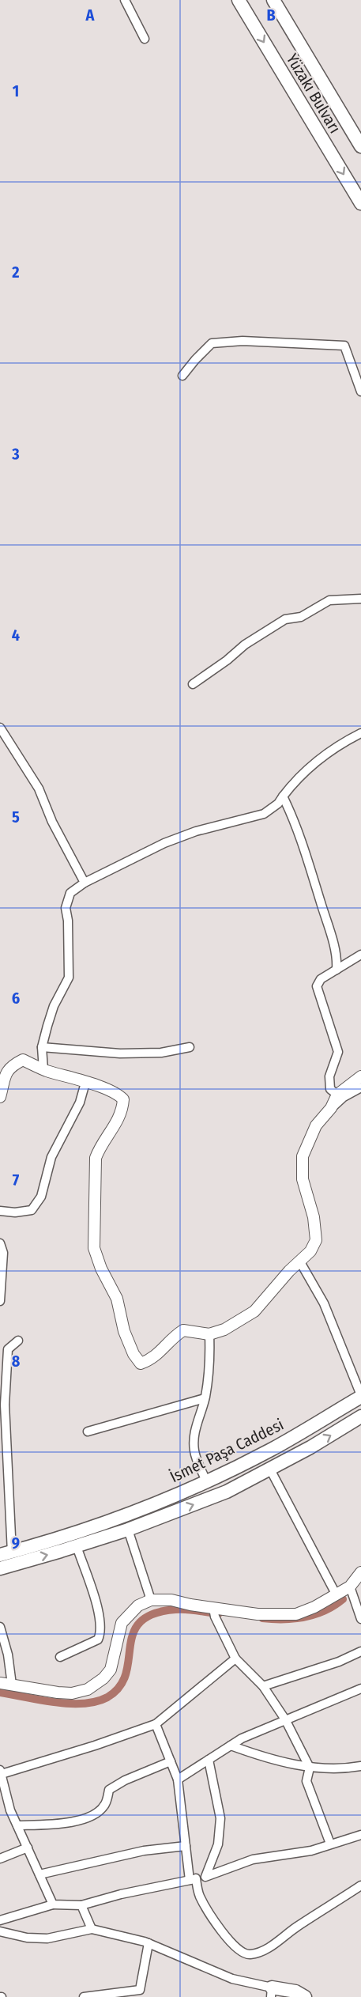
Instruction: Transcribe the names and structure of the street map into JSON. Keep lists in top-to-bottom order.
{
  "streets": {
    "main road": ["Yüzakı Bulvarı", "İsmet Paşa Caddesi"]
  },
  "grid": {
    "columns": ["A", "B"],
    "rows": [
      "1",
      "2",
      "3",
      "4",
      "5",
      "6",
      "7",
      "8",
      "9"
    ]
  }
}
